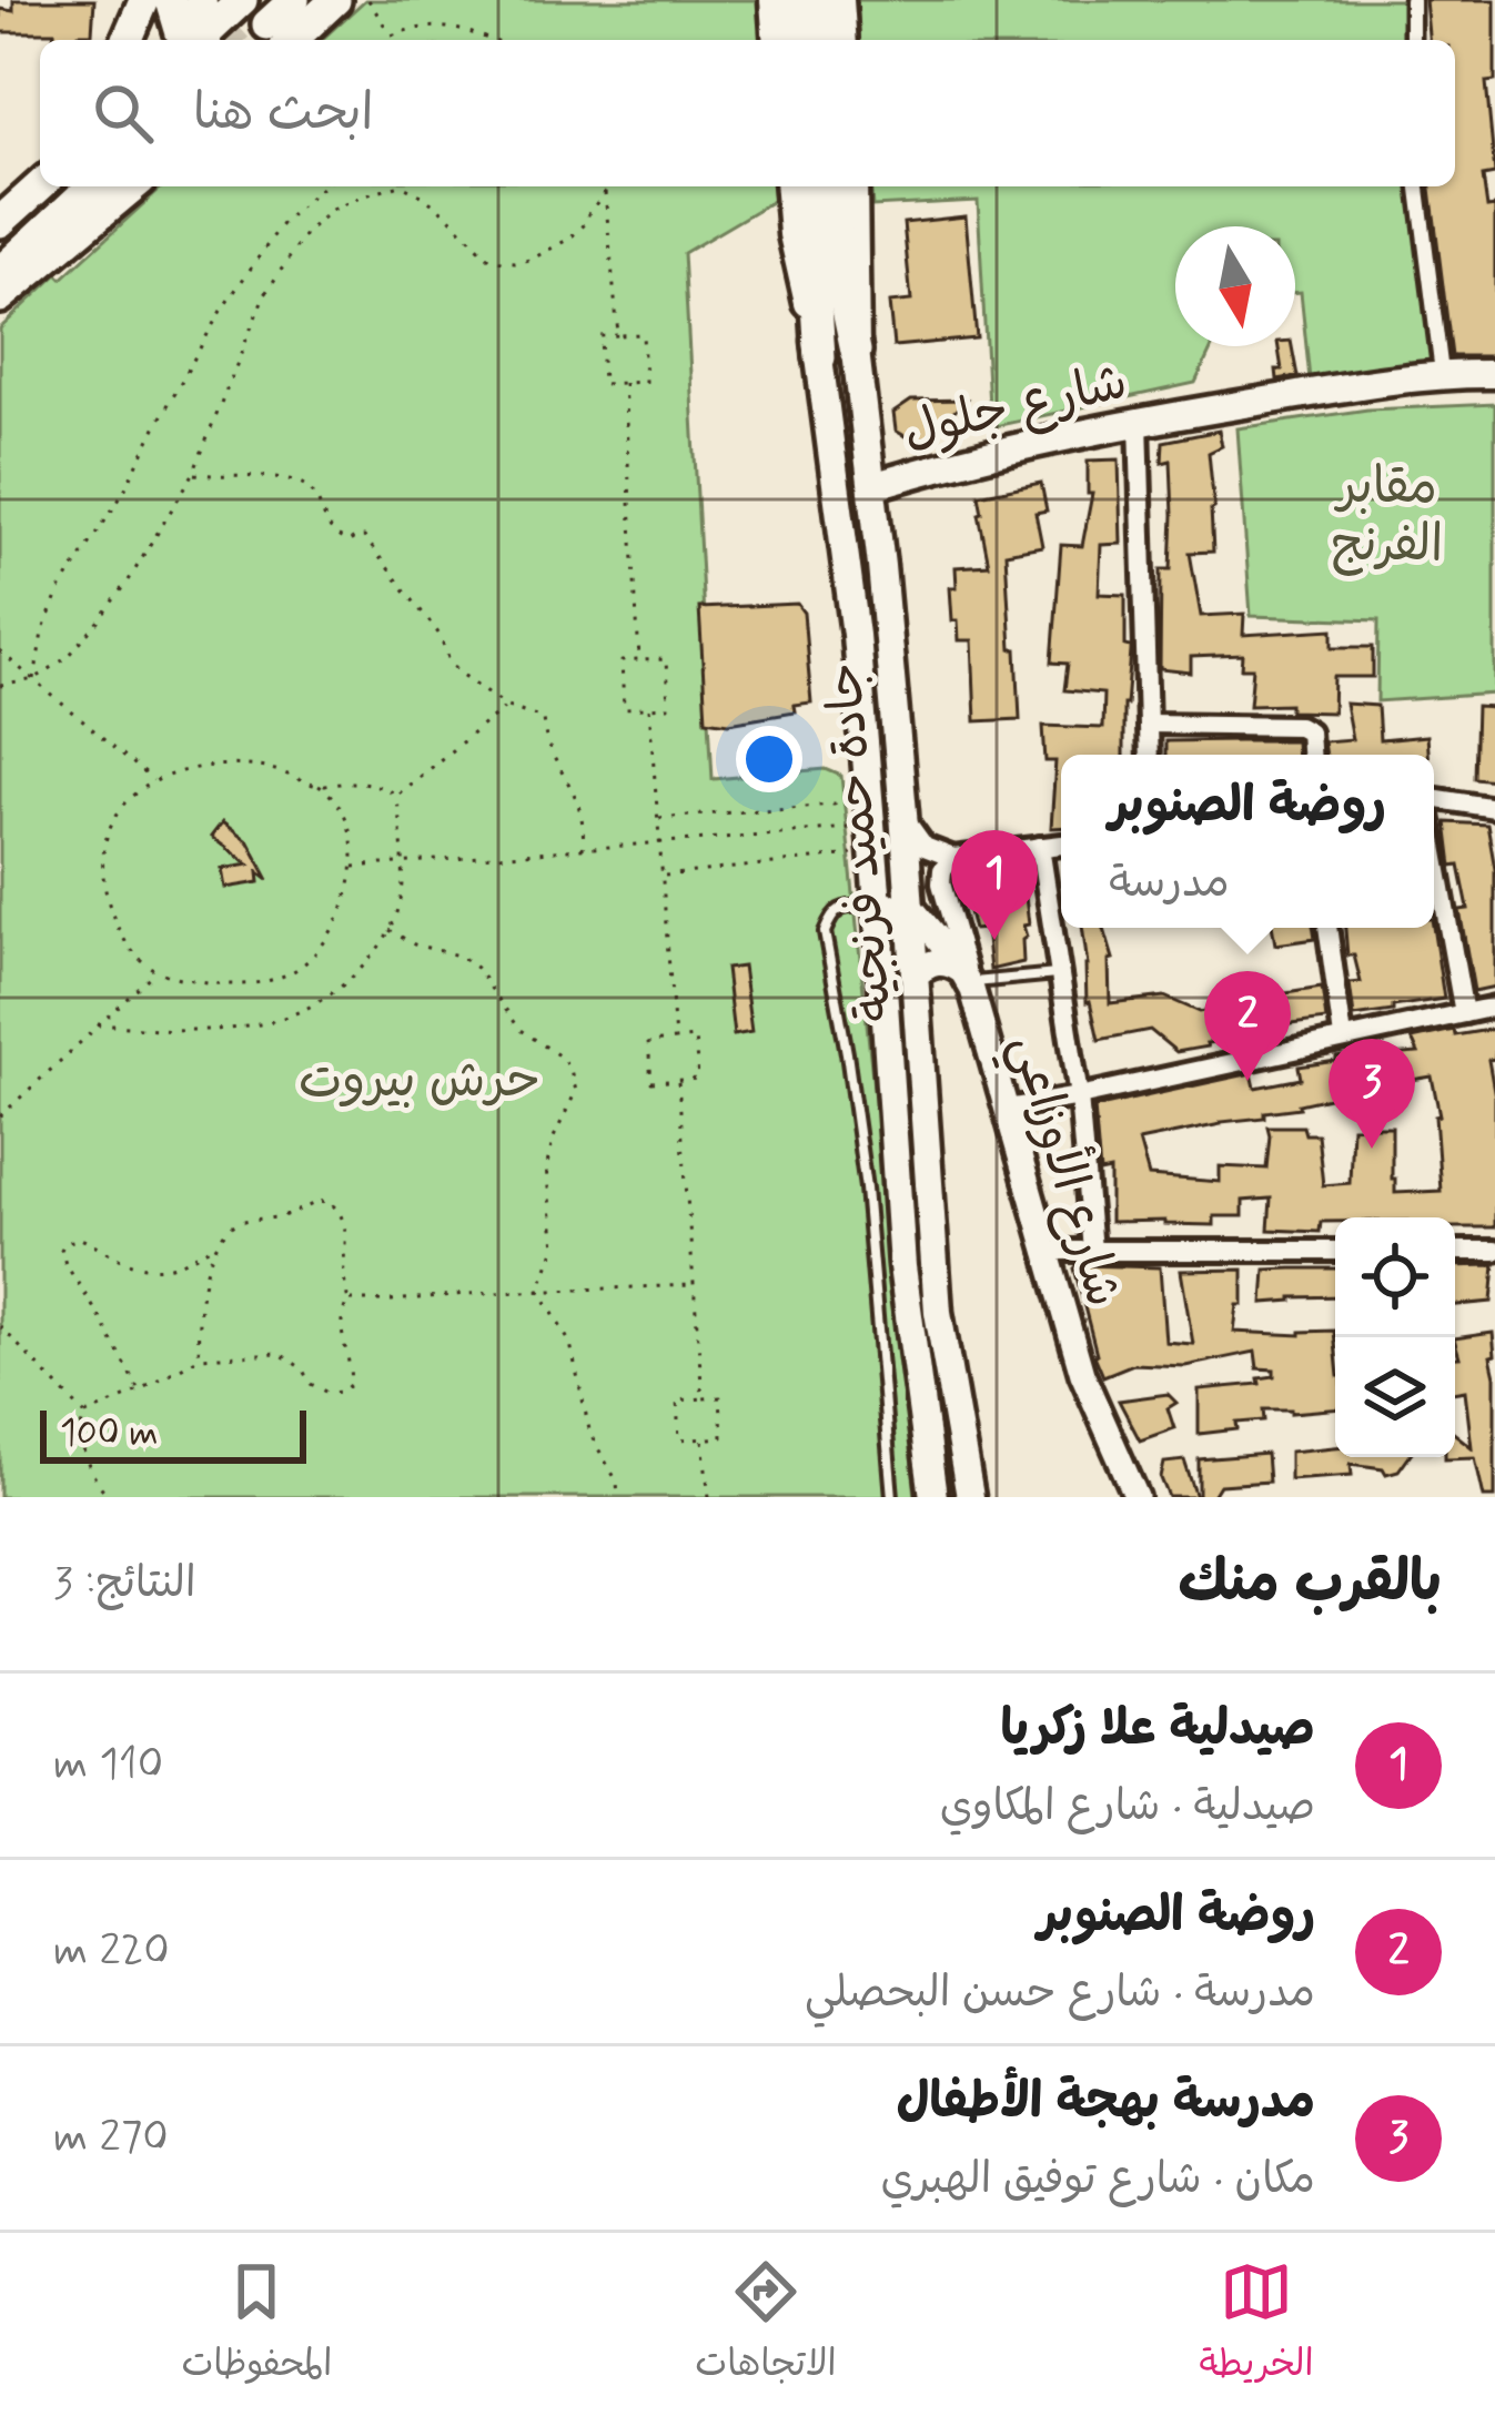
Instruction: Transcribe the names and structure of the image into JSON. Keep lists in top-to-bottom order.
{
  "streets": {
    "highway": ["جادة حميد فرنجية"],
    "main road": ["شارع جلول"],
    "street": ["شارع الأوزاعي"]
  },
  "crossings": [
    ["شارع جلول", "جادة حميد فرنجية"],
    ["جادة حميد فرنجية", "شارع الأوزاعي"]
  ],
  "parks": ["مقابر الفرنج", "حرش بيروت"],
  "scale_bar": "100 m",
  "north": "bottom",
  "page": {
    "search": "ابحث هنا",
    "popup": ["روضة الصنوبر", "مدرسة"],
    "pins": ["1", "2", "3"],
    "scale": "100 m",
    "heading": ["بالقرب منك", "النتائج: 3"],
    "list": [
      {
        "mark": "1",
        "name": "صيدلية علا زكريا",
        "note": "صيدلية · شارع المكاوي",
        "value": "110 m"
      },
      {
        "mark": "2",
        "name": "روضة الصنوبر",
        "note": "مدرسة · شارع حسن البحصلي",
        "value": "220 m"
      },
      {
        "mark": "3",
        "name": "مدرسة بهجة الأطفال",
        "note": "مكان · شارع توفيق الهبري",
        "value": "270 m"
      }
    ],
    "nav": ["الخريطة", "الاتجاهات", "المحفوظات"]
  }
}
